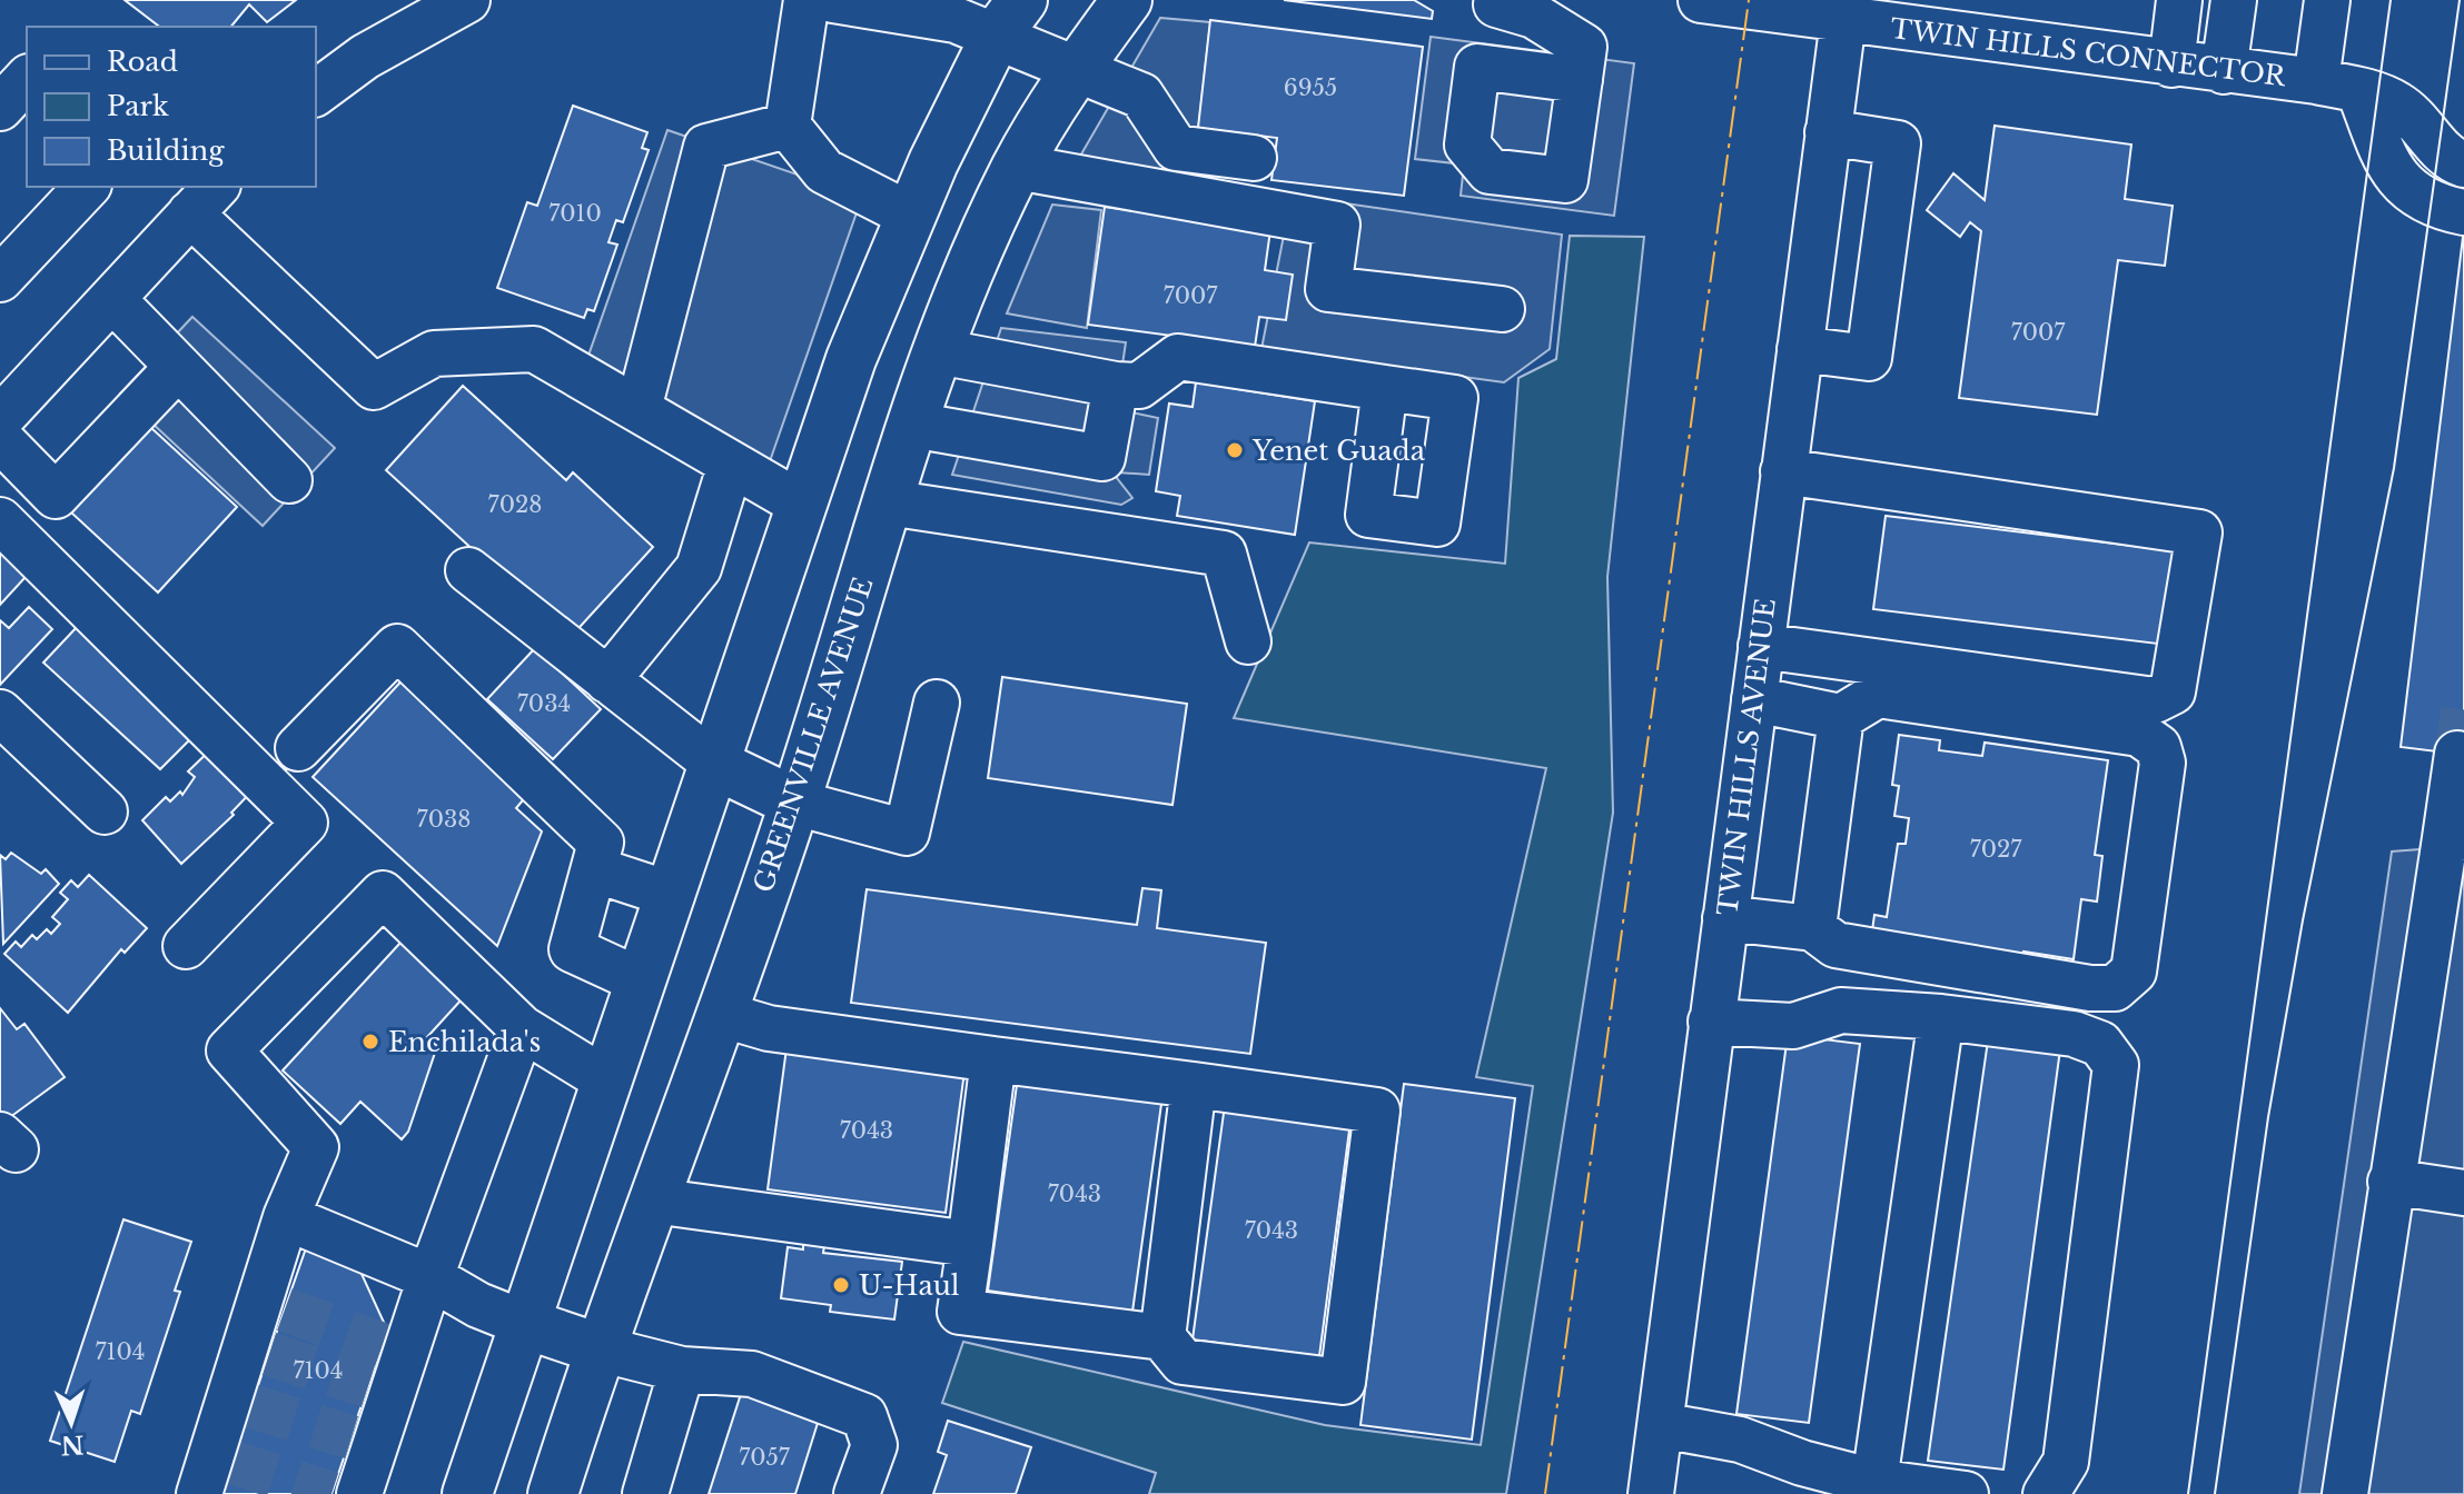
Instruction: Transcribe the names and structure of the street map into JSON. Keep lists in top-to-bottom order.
{
  "streets": {
    "main road": ["GREENVILLE AVENUE"],
    "street": ["TWIN HILLS CONNECTOR", "TWIN HILLS AVENUE"]
  },
  "crossings": [
    ["TWIN HILLS CONNECTOR", "TWIN HILLS AVENUE"]
  ],
  "places": ["Yenet Guada", "Enchilada's", "U-Haul"],
  "house_numbers": [
    "6955",
    "7010",
    "7007",
    "7007",
    "7028",
    "7034",
    "7038",
    "7027",
    "7043",
    "7043",
    "7043",
    "7104",
    "7104",
    "7057"
  ],
  "legend": ["Road", "Park", "Building"],
  "north": "bottom"
}
